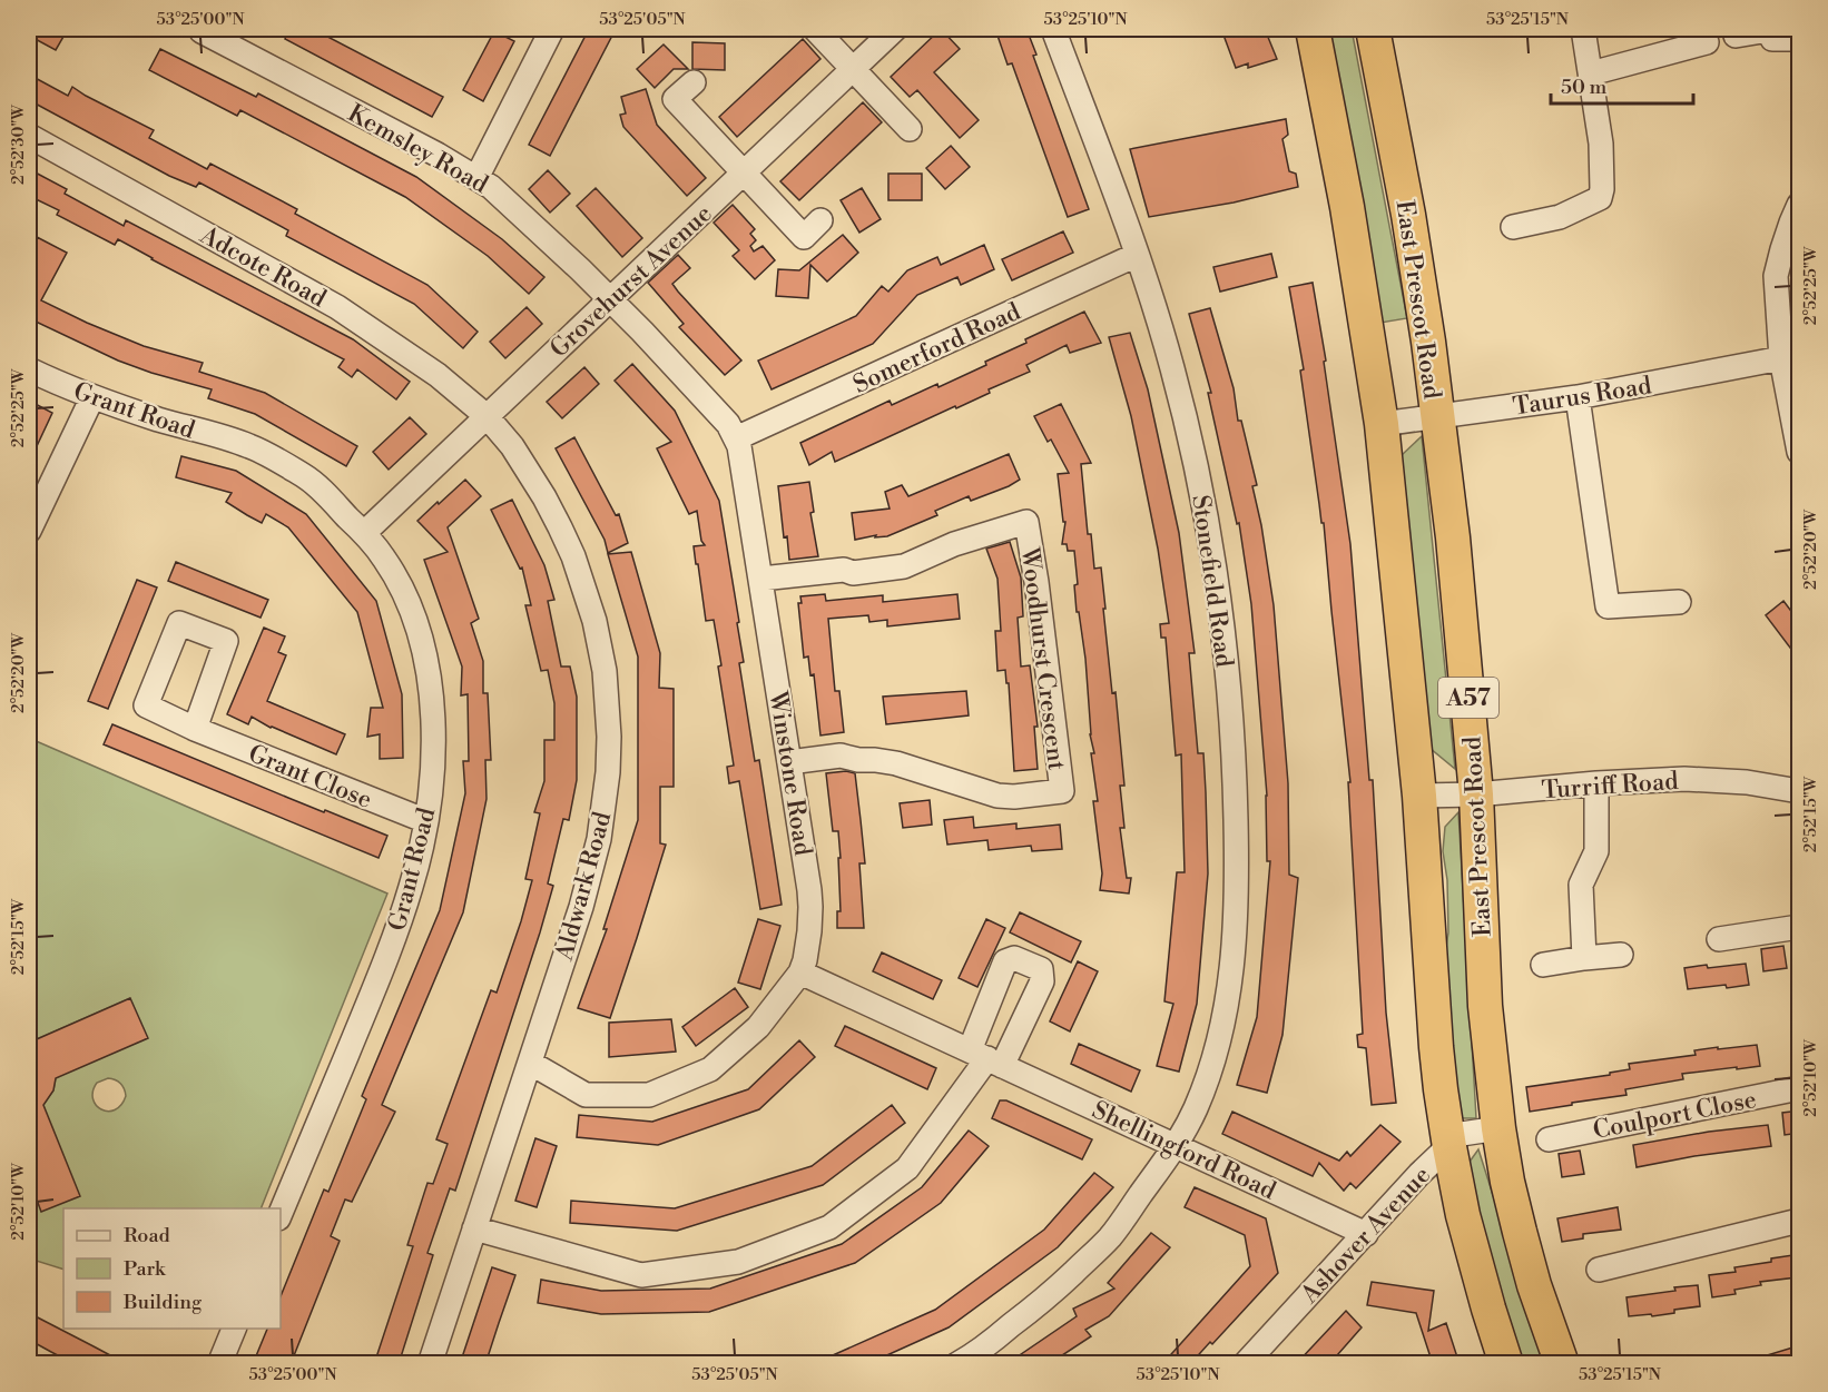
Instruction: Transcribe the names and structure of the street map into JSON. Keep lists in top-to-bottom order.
{
  "streets": {
    "highway": ["East Prescot Road", "A57"],
    "street": [
      "Kemsley Road",
      "Adcote Road",
      "Grovehurst Avenue",
      "Somerford Road",
      "Taurus Road",
      "Grant Road",
      "Stonefield Road",
      "Woodhurst Crescent",
      "Winstone Road",
      "Grant Close",
      "Turriff Road",
      "Aldwark Road",
      "Coulport Close",
      "Shellingford Road",
      "Ashover Avenue"
    ]
  },
  "crossings": [
    ["Kemsley Road", "Grovehurst Avenue"],
    ["Kemsley Road", "Winstone Road"],
    ["Adcote Road", "Grovehurst Avenue"],
    ["Adcote Road", "Aldwark Road"],
    ["Grovehurst Avenue", "Grant Road"],
    ["Grovehurst Avenue", "Winstone Road"],
    ["Grovehurst Avenue", "Aldwark Road"],
    ["East Prescot Road", "Taurus Road"],
    ["East Prescot Road", "Turriff Road"],
    ["East Prescot Road", "Ashover Avenue"],
    ["Somerford Road", "Stonefield Road"],
    ["Somerford Road", "Winstone Road"],
    ["Taurus Road", "A57"],
    ["Grant Road", "Grant Close"],
    ["Stonefield Road", "Shellingford Road"],
    ["Woodhurst Crescent", "Winstone Road"],
    ["A57", "Turriff Road"],
    ["A57", "Ashover Avenue"],
    ["Winstone Road", "Aldwark Road"],
    ["Winstone Road", "Shellingford Road"],
    ["Shellingford Road", "Ashover Avenue"]
  ],
  "legend": ["Road", "Park", "Building"],
  "scale_bar": "50 m",
  "coordinates": [
    "53°25'00\"N",
    "53°25'05\"N",
    "53°25'10\"N",
    "53°25'15\"N",
    "2°52'30\"W",
    "2°52'25\"W",
    "2°52'20\"W",
    "2°52'15\"W",
    "2°52'10\"W"
  ]
}
